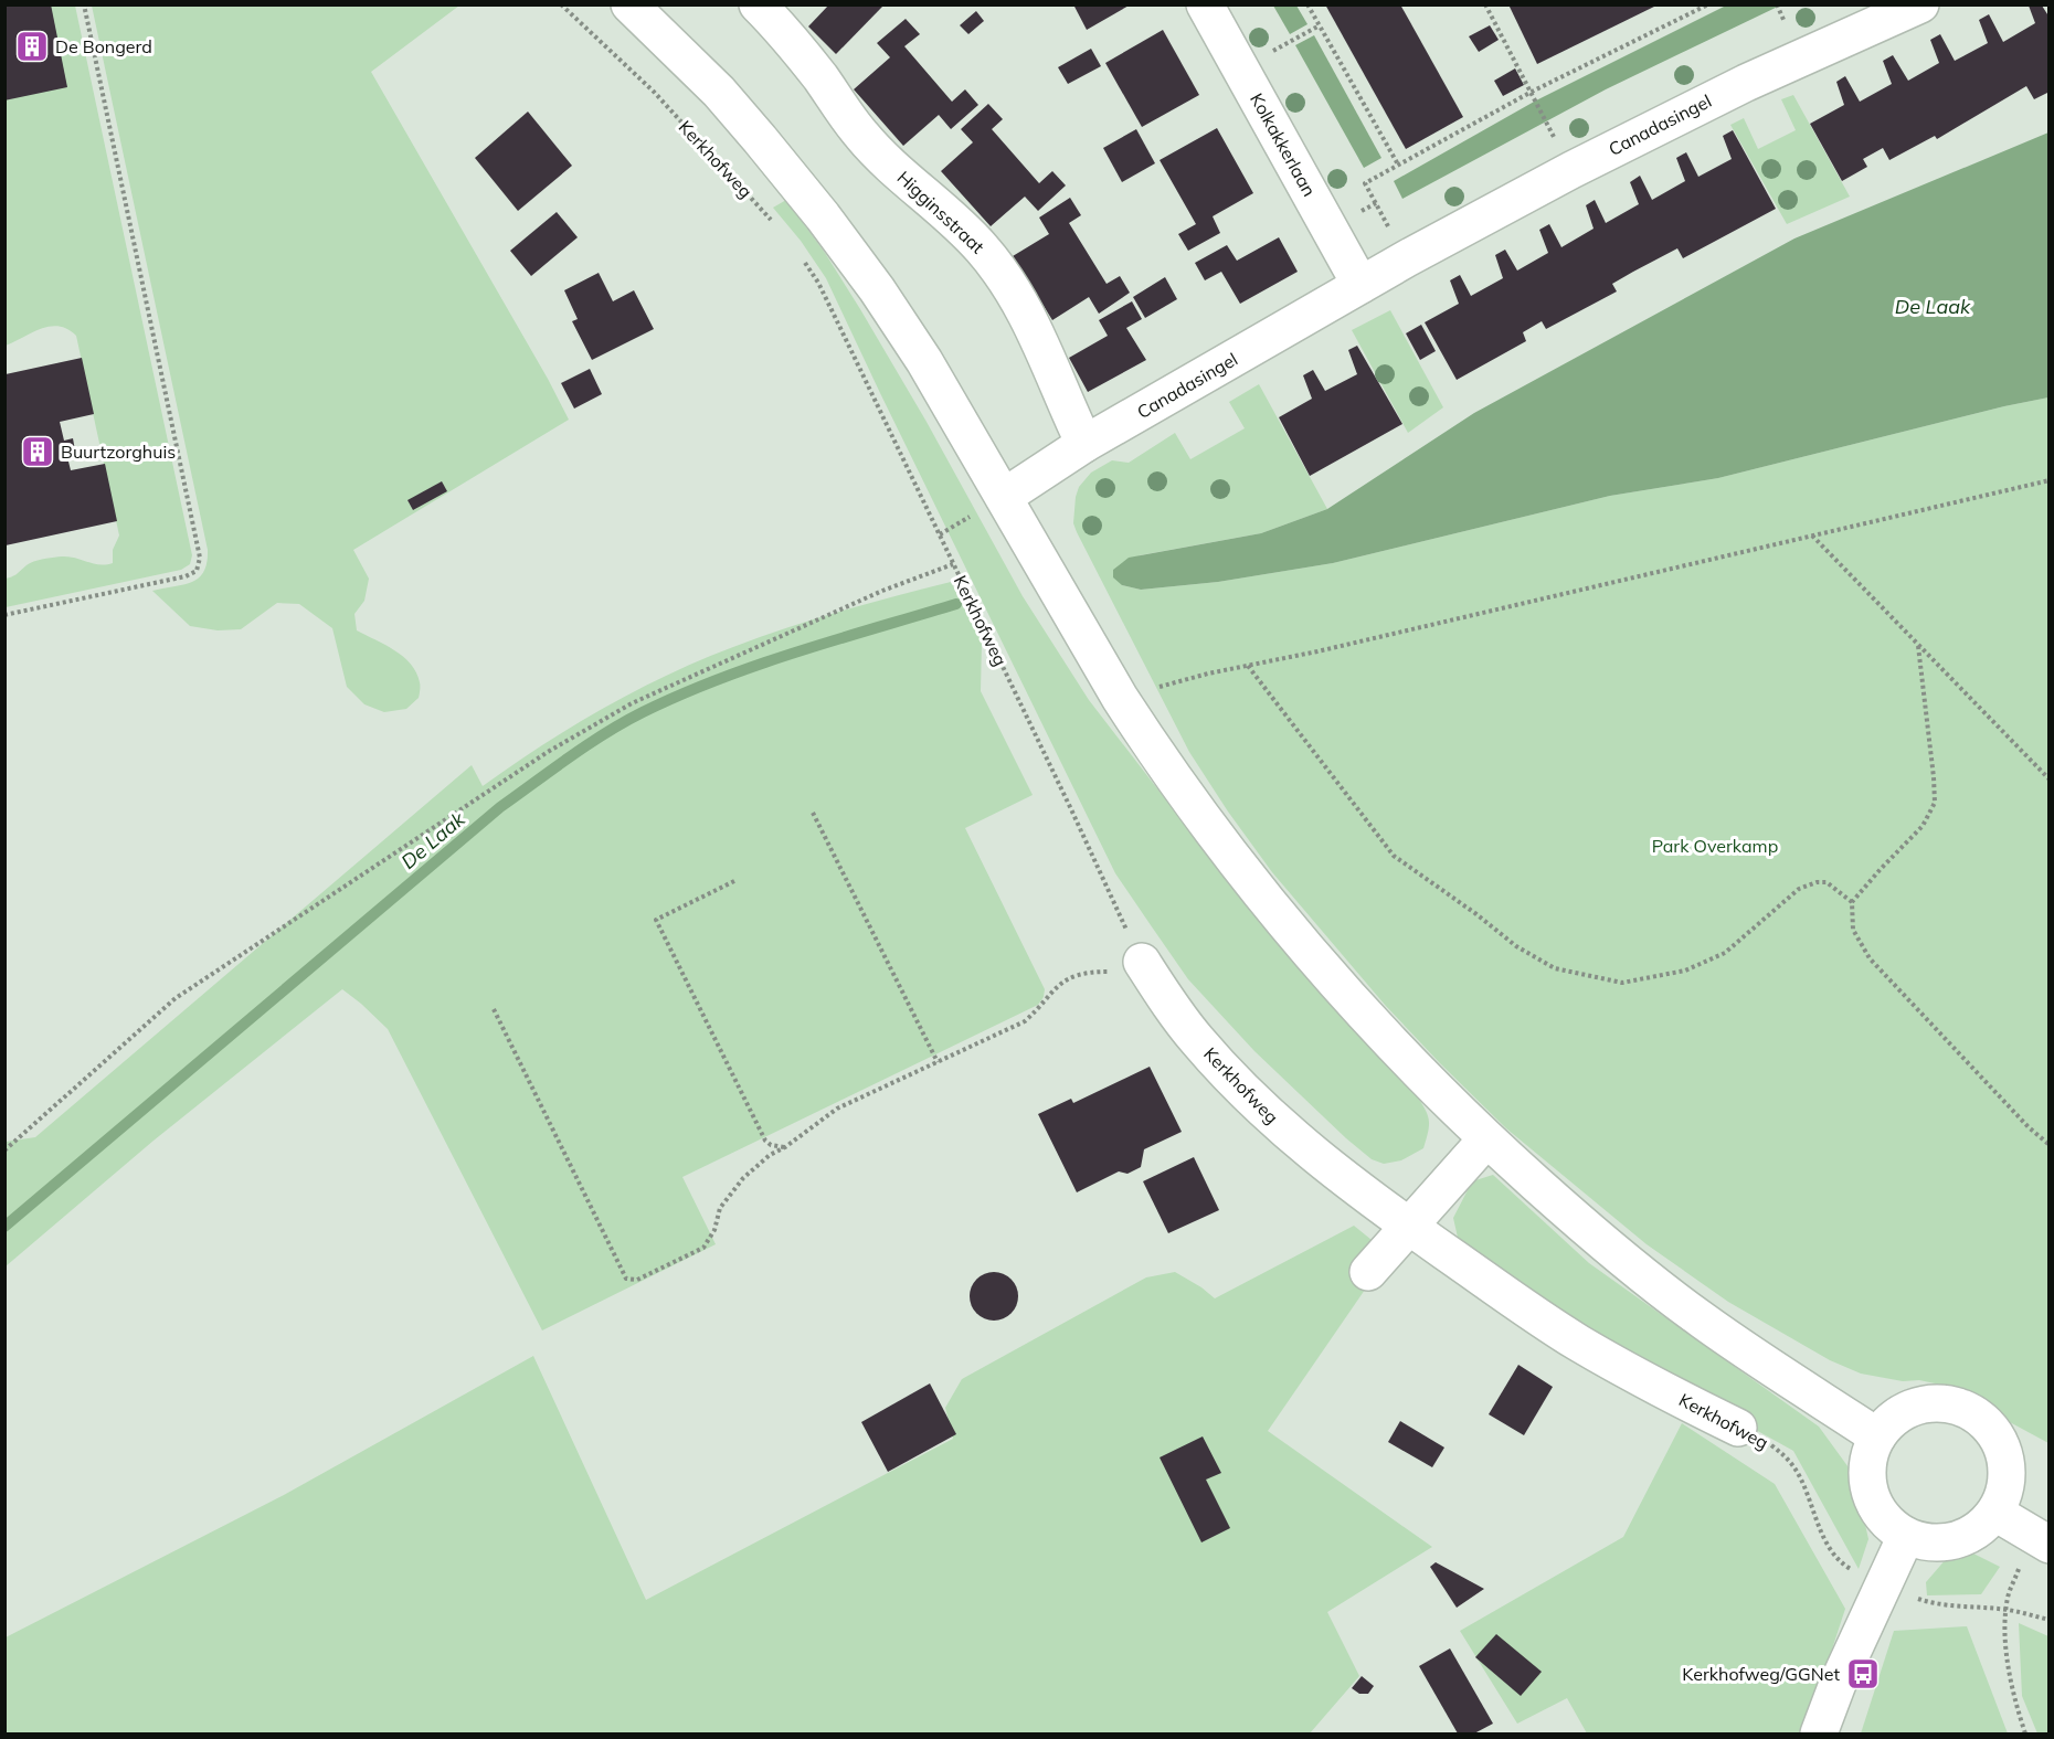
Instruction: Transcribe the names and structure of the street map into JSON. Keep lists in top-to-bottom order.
{
  "streets": {
    "street": [
      "Canadasingel",
      "Kolkakkerlaan",
      "Kerkhofweg",
      "Higginsstraat"
    ]
  },
  "crossings": [
    ["Canadasingel", "Kolkakkerlaan"],
    ["Canadasingel", "Higginsstraat"]
  ],
  "water": ["De Laak"],
  "parks": ["Park Overkamp"],
  "places": {
    "building": ["De Bongerd", "Buurtzorghuis"],
    "bus stop": ["Kerkhofweg/GGNet"]
  }
}
